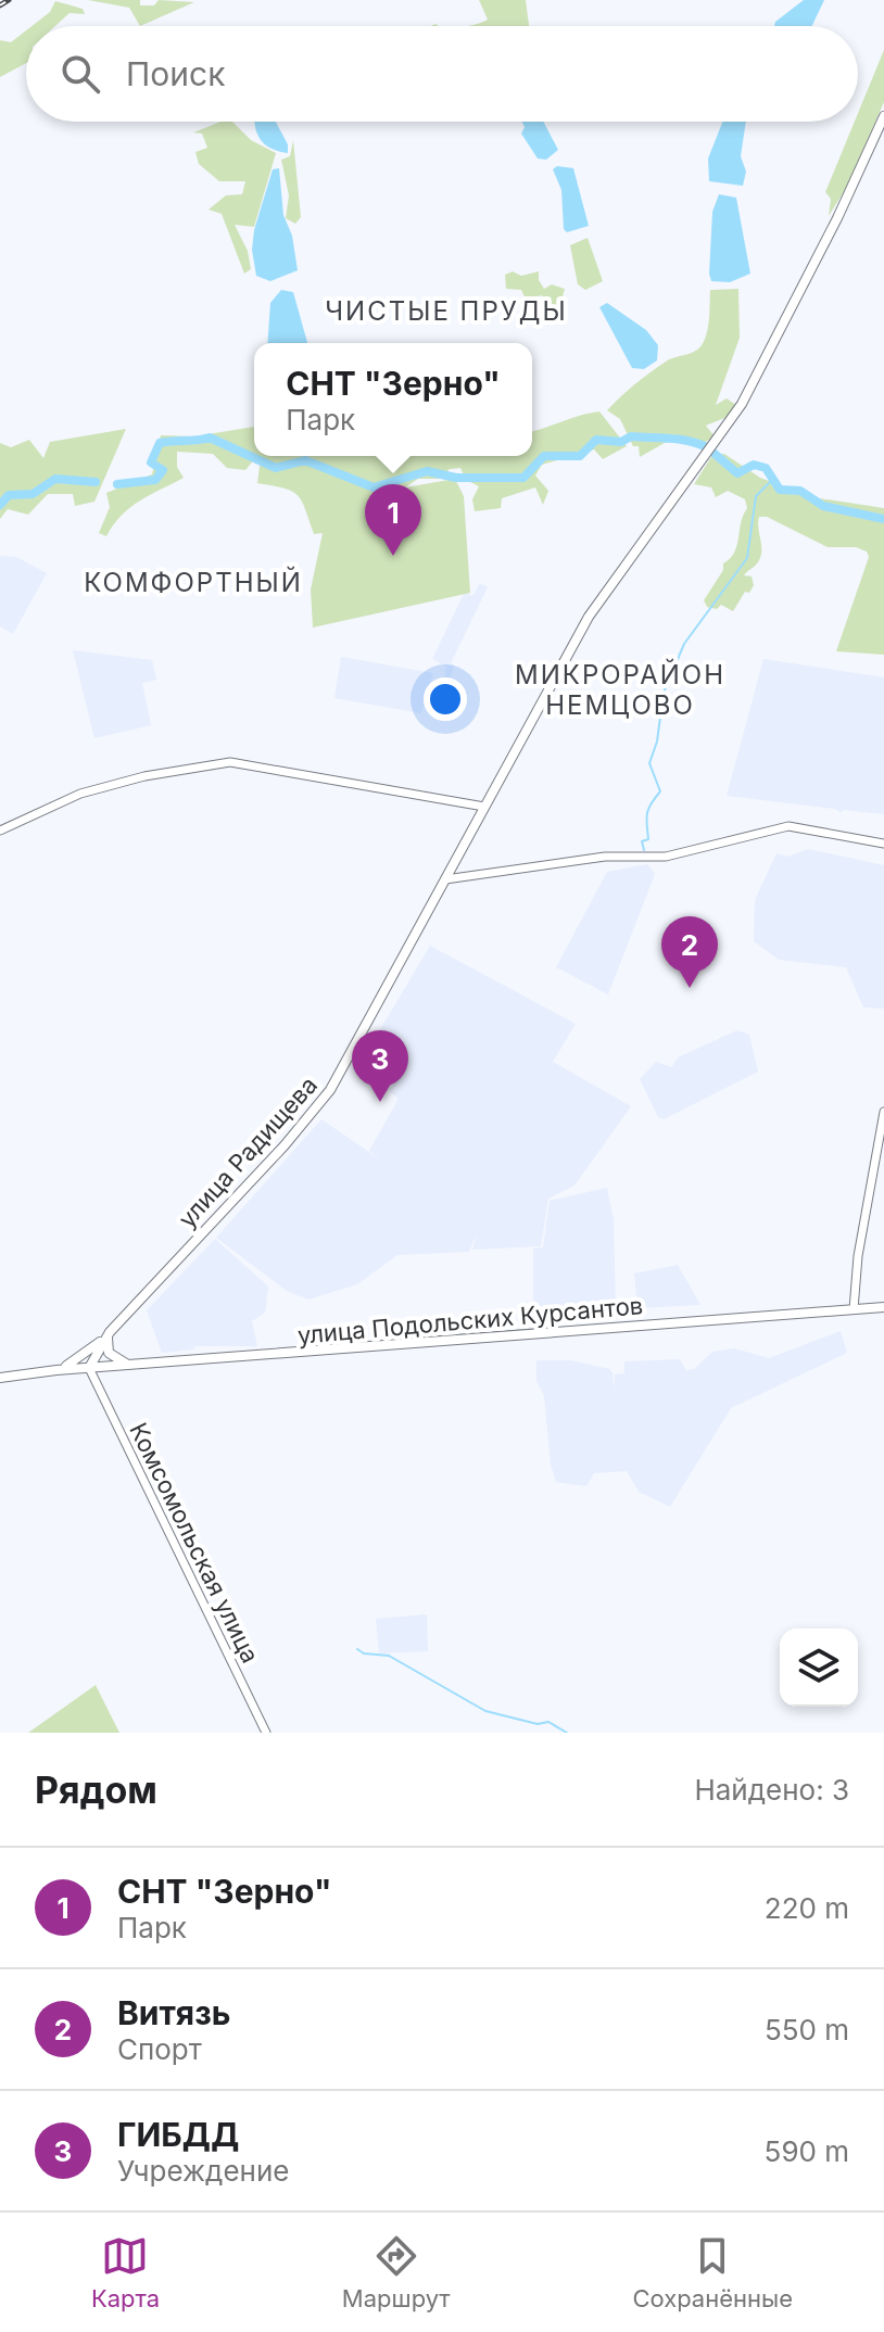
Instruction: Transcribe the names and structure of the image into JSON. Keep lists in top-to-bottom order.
{
  "streets": {
    "main road": ["улица Радищева", "улица Подольских Курсантов"],
    "street": ["Комсомольская улица"]
  },
  "crossings": [
    ["улица Радищева", "улица Подольских Курсантов"],
    ["улица Радищева", "Комсомольская улица"],
    ["улица Подольских Курсантов", "Комсомольская улица"]
  ],
  "districts": ["ЧИСТЫЕ ПРУДЫ", "КОМФОРТНЫЙ", "МИКРОРАЙОН НЕМЦОВО"],
  "page": {
    "search": "Поиск",
    "popup": ["СНТ \"Зерно\"", "Парк"],
    "pins": ["1", "2", "3"],
    "heading": ["Рядом", "Найдено: 3"],
    "list": [
      {
        "mark": "1",
        "name": "СНТ \"Зерно\"",
        "note": "Парк",
        "value": "220 m"
      },
      {
        "mark": "2",
        "name": "Витязь",
        "note": "Спорт",
        "value": "550 m"
      },
      {
        "mark": "3",
        "name": "ГИБДД",
        "note": "Учреждение",
        "value": "590 m"
      }
    ],
    "nav": ["Карта", "Маршрут", "Сохранённые"]
  }
}
